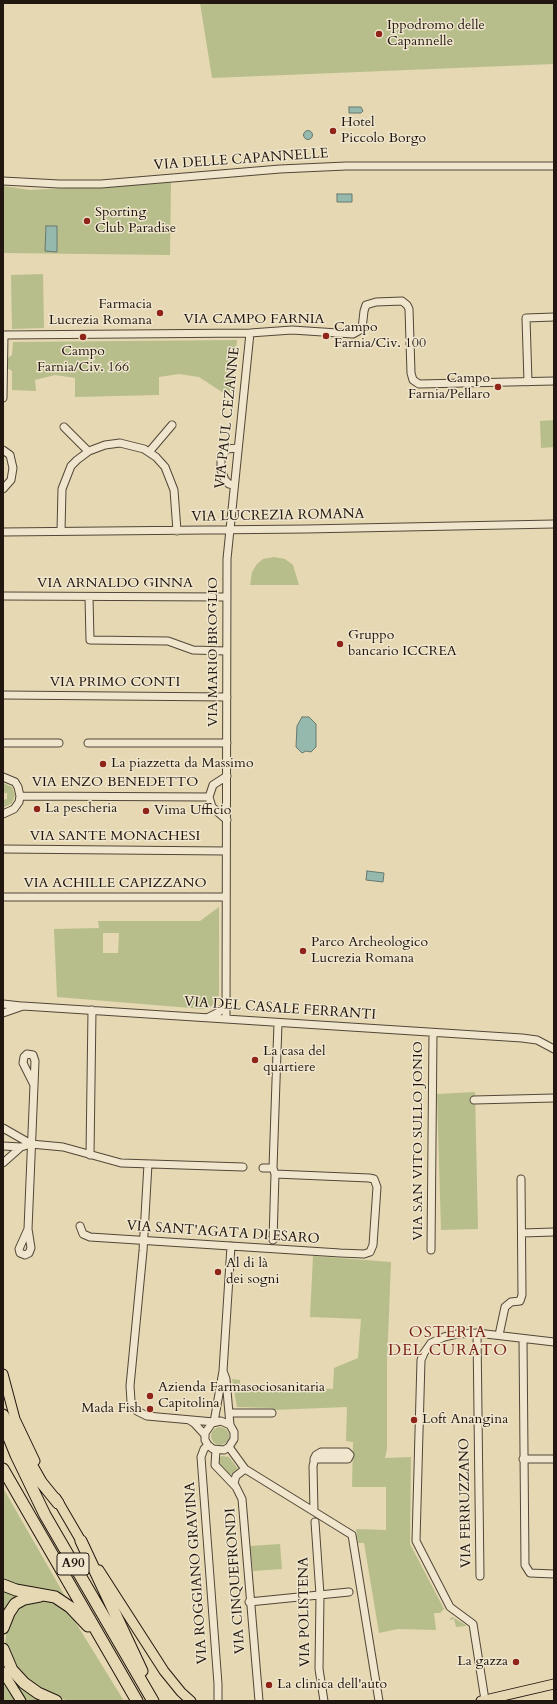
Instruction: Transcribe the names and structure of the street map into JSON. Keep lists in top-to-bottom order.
{
  "streets": {
    "highway": ["A90"],
    "street": [
      "VIA DELLE CAPANNELLE",
      "VIA CAMPO FARNIA",
      "VIA PAUL CEZANNE",
      "VIA LUCREZIA ROMANA",
      "VIA ARNALDO GINNA",
      "VIA MARIO BROGLIO",
      "VIA PRIMO CONTI",
      "VIA ENZO BENEDETTO",
      "VIA SANTE MONACHESI",
      "VIA ACHILLE CAPIZZANO",
      "VIA DEL CASALE FERRANTI",
      "VIA SAN VITO SULLO JONIO",
      "VIA SANT'AGATA DI ESARO",
      "VIA FERRUZZANO",
      "VIA ROGGIANO GRAVINA",
      "VIA CINQUEFRONDI",
      "VIA POLISTENA"
    ]
  },
  "crossings": [
    ["VIA CAMPO FARNIA", "VIA PAUL CEZANNE"],
    ["VIA PAUL CEZANNE", "VIA LUCREZIA ROMANA"],
    ["VIA PAUL CEZANNE", "VIA MARIO BROGLIO"],
    ["VIA LUCREZIA ROMANA", "VIA MARIO BROGLIO"],
    ["VIA ARNALDO GINNA", "VIA MARIO BROGLIO"],
    ["VIA MARIO BROGLIO", "VIA PRIMO CONTI"],
    ["VIA MARIO BROGLIO", "VIA SANTE MONACHESI"],
    ["VIA MARIO BROGLIO", "VIA ACHILLE CAPIZZANO"],
    ["VIA MARIO BROGLIO", "VIA DEL CASALE FERRANTI"],
    ["VIA DEL CASALE FERRANTI", "VIA SAN VITO SULLO JONIO"],
    ["VIA ROGGIANO GRAVINA", "VIA CINQUEFRONDI"]
  ],
  "districts": ["OSTERIA DEL CURATO"],
  "places": [
    "Ippodromo delle Capannelle",
    "Hotel Piccolo Borgo",
    "Sporting Club Paradise",
    "Farmacia Lucrezia Romana",
    "Campo Farnia/Civ. 100",
    "Campo Farnia/Civ. 166",
    "Campo Farnia/Pellaro",
    "Gruppo bancario ICCREA",
    "La piazzetta da Massimo",
    "La pescheria",
    "Vima Ufficio",
    "Parco Archeologico Lucrezia Romana",
    "La casa del quartiere",
    "Al di là dei sogni",
    "Azienda Farmasociosanitaria Capitolina",
    "Mada Fish",
    "Loft Anangina",
    "La gazza",
    "La clinica dell'auto"
  ]
}
